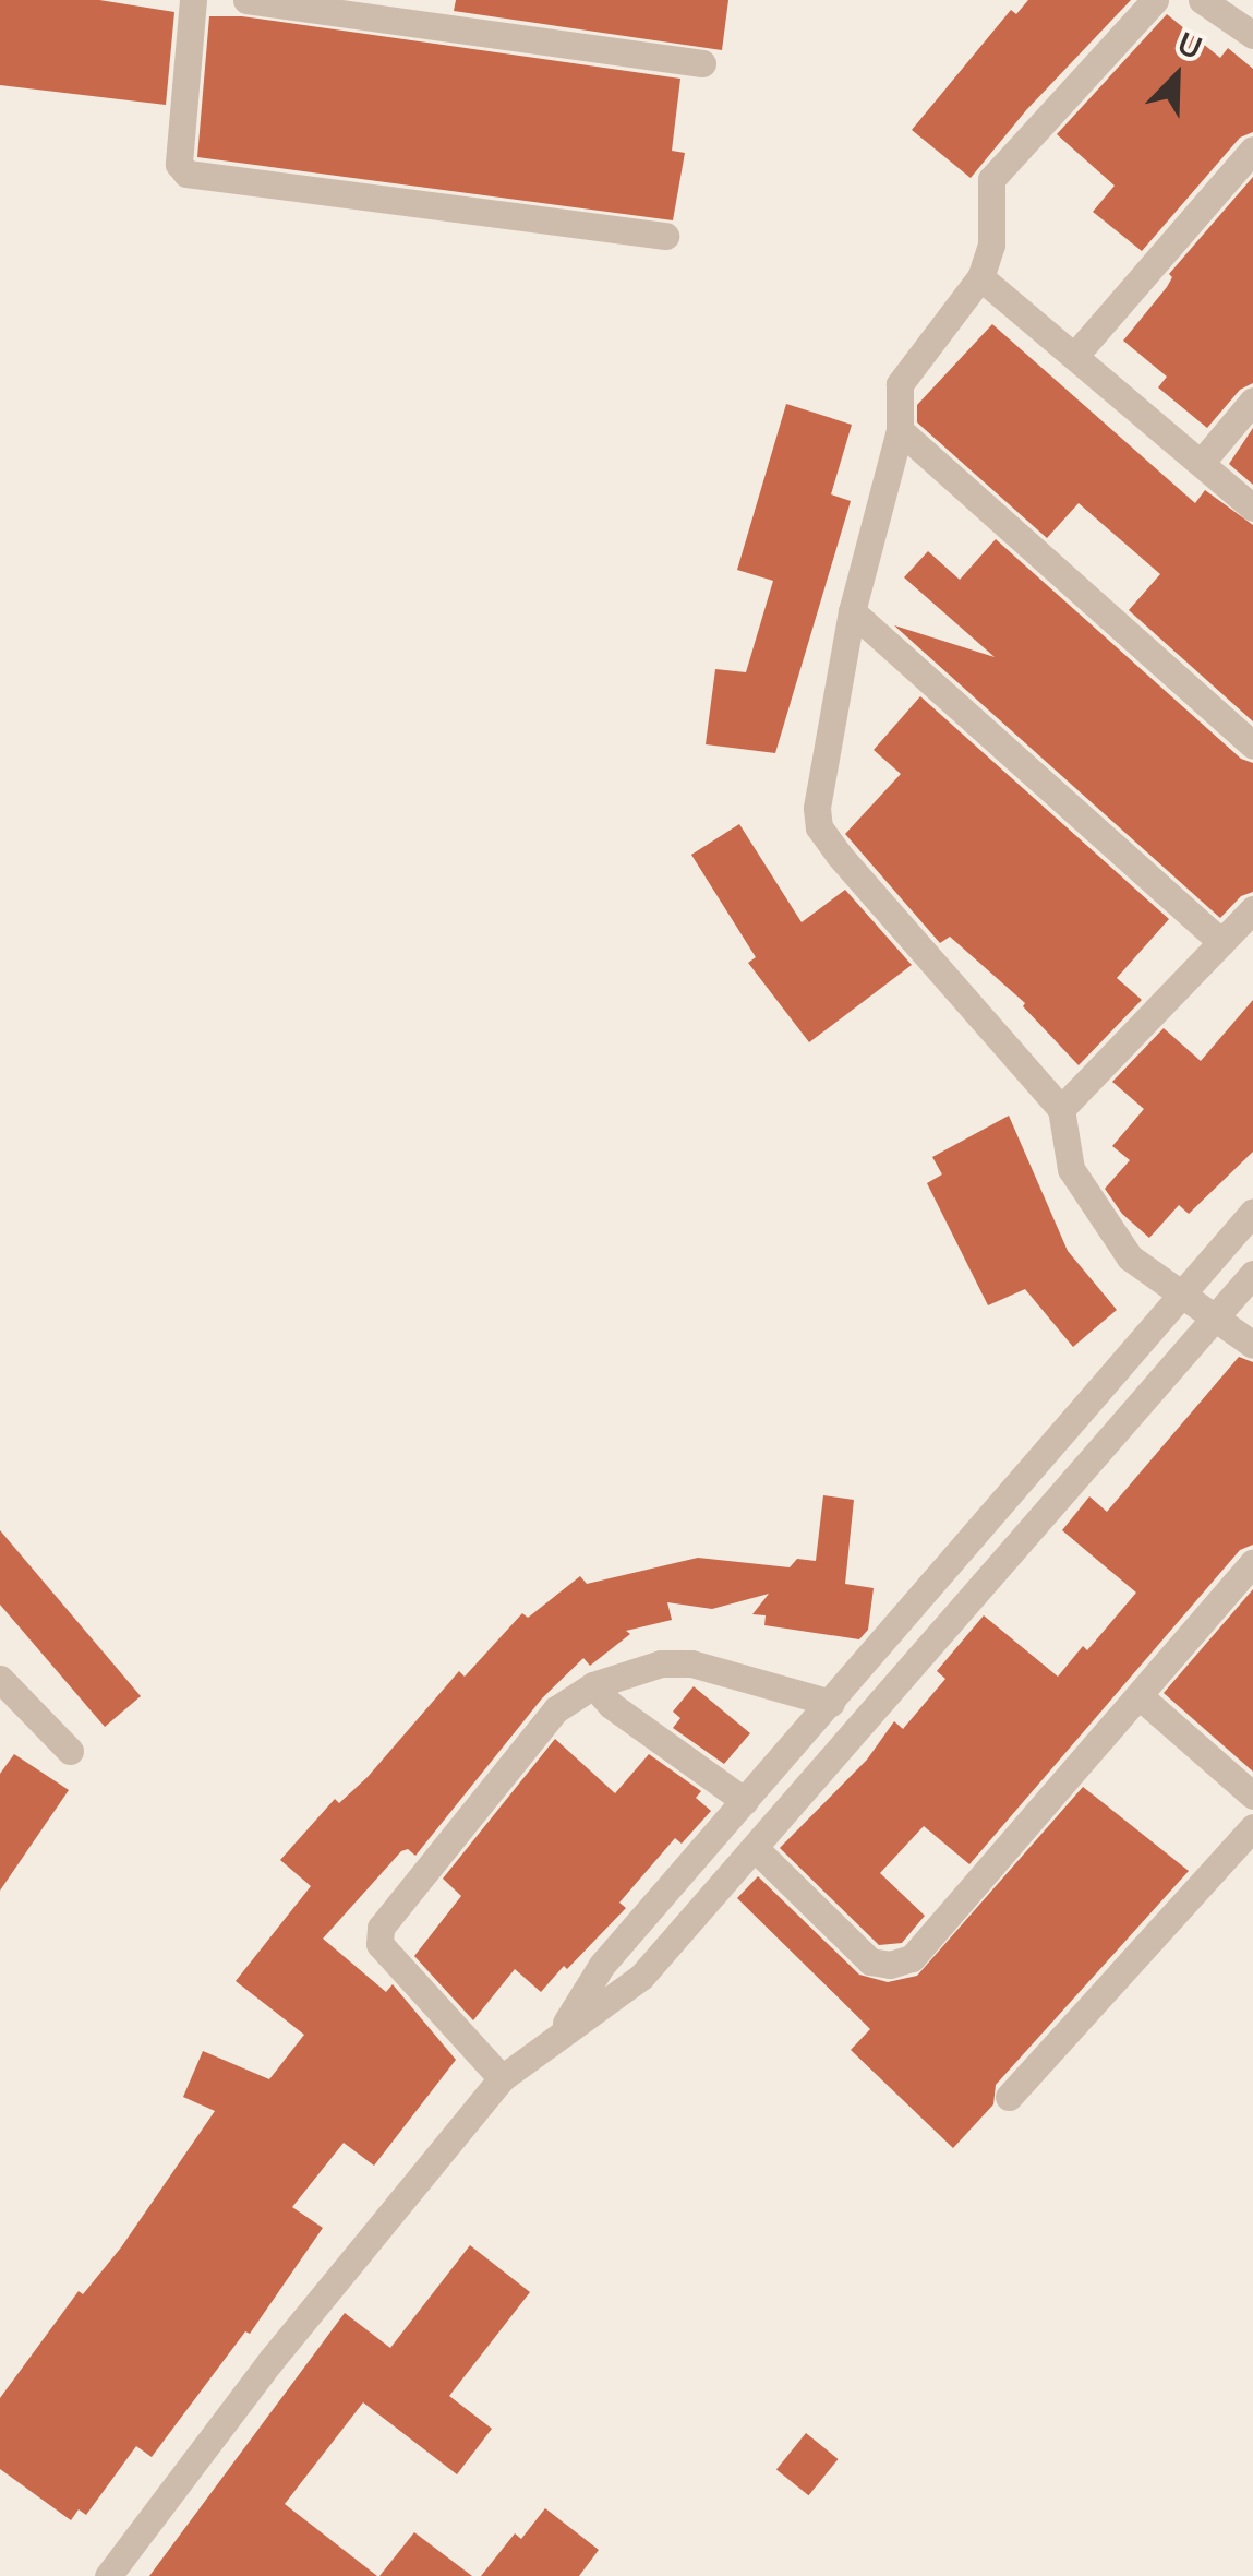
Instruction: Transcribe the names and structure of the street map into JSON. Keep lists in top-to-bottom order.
{
  "north": "top right"
}
